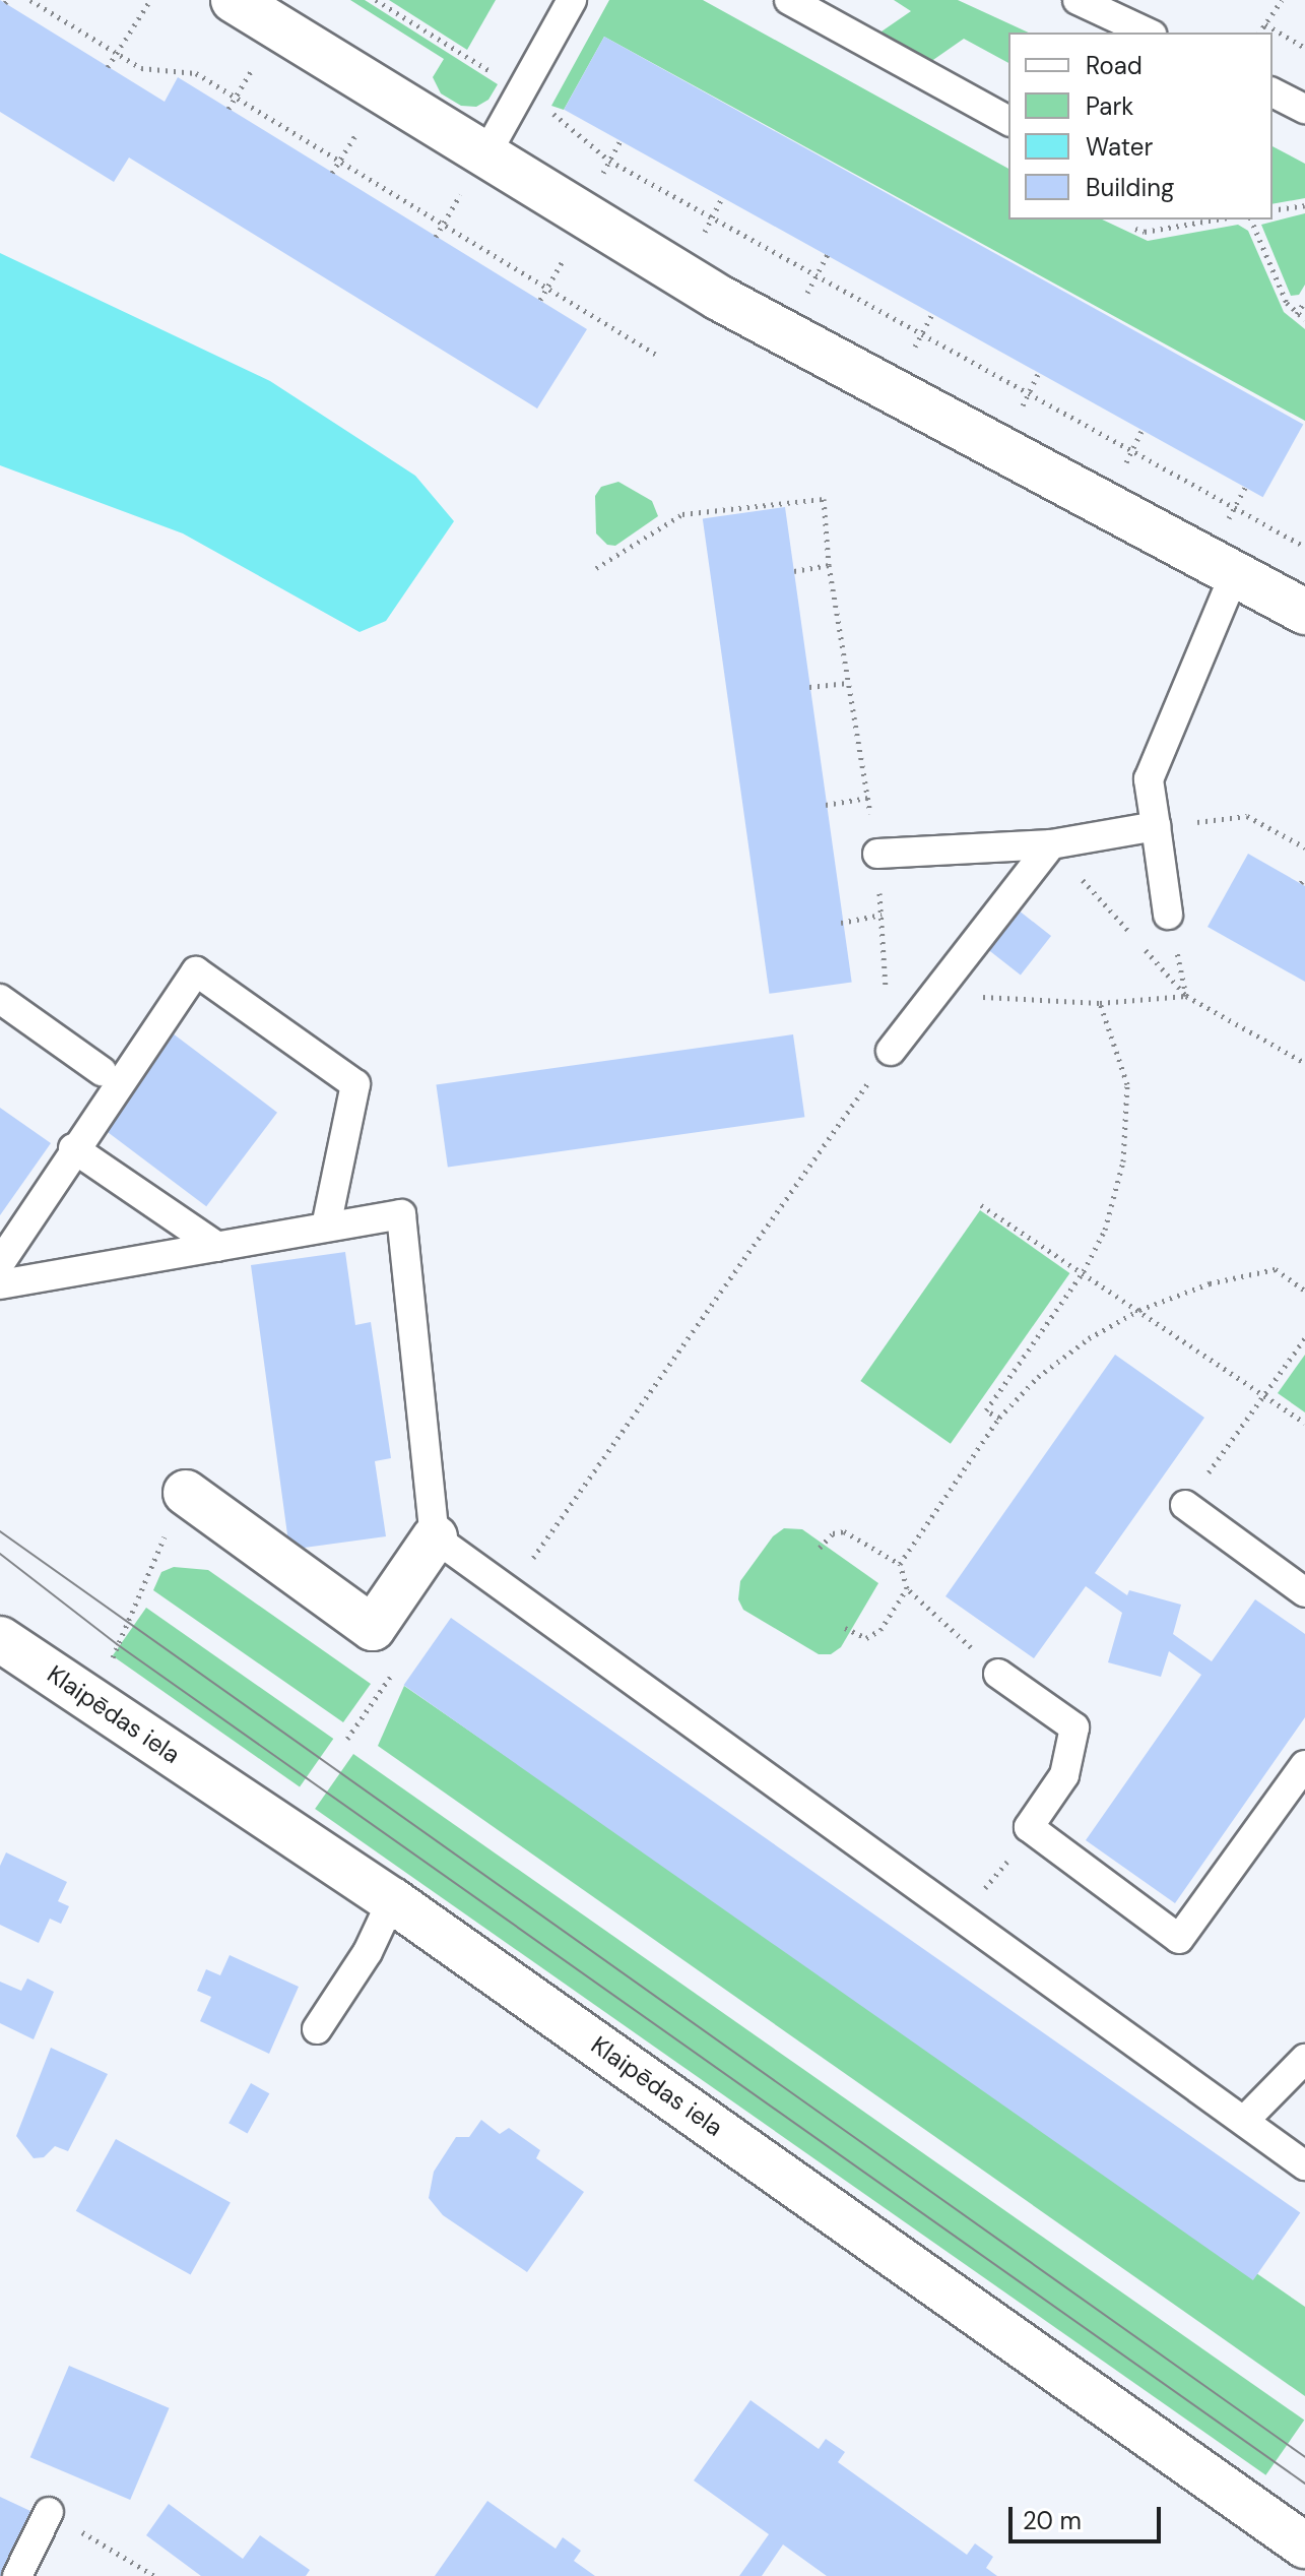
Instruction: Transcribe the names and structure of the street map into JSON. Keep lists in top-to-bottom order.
{
  "streets": {
    "street": ["Klaipēdas iela"]
  },
  "legend": [
    "Road",
    "Park",
    "Water",
    "Building"
  ],
  "scale_bar": "20 m"
}
